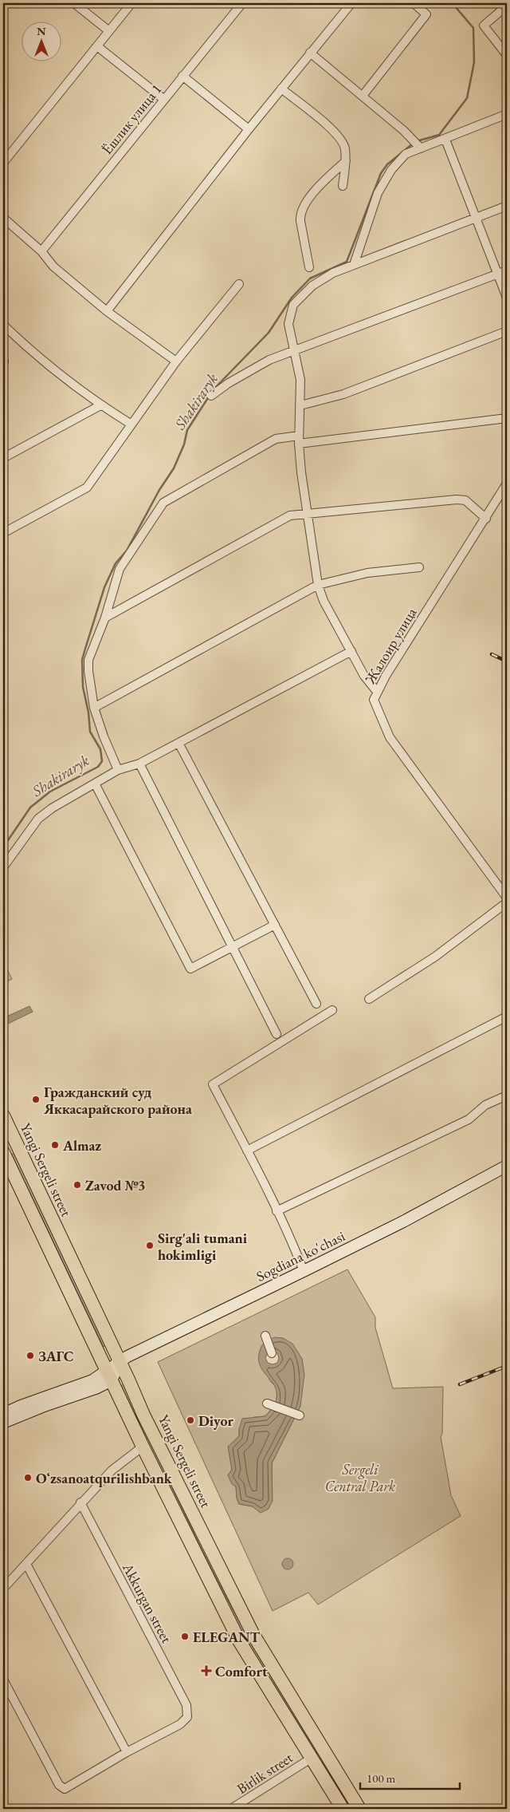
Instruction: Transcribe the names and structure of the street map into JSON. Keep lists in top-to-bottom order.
{
  "streets": {
    "main road": ["Yangi Sergeli street"],
    "street": [
      "Ёшлик улица 1",
      "Жалоир улица",
      "Sogdiana ko'chasi",
      "Akkurgan street",
      "Birlik street"
    ]
  },
  "crossings": [
    ["Yangi Sergeli street", "Sogdiana ko'chasi"]
  ],
  "water": ["Shakiraryk"],
  "parks": ["Sergeli Central Park"],
  "places": {
    "other": [
      "Гражданский суд Яккасарайского района",
      "Almaz",
      "Zavod №3",
      "Sirg'ali tumani hokimligi",
      "ЗАГС",
      "Diyor",
      "Oʻzsanoatqurilishbank",
      "ELEGANT"
    ],
    "health": ["Comfort"]
  },
  "scale_bar": "100 m",
  "north": "top"
}
